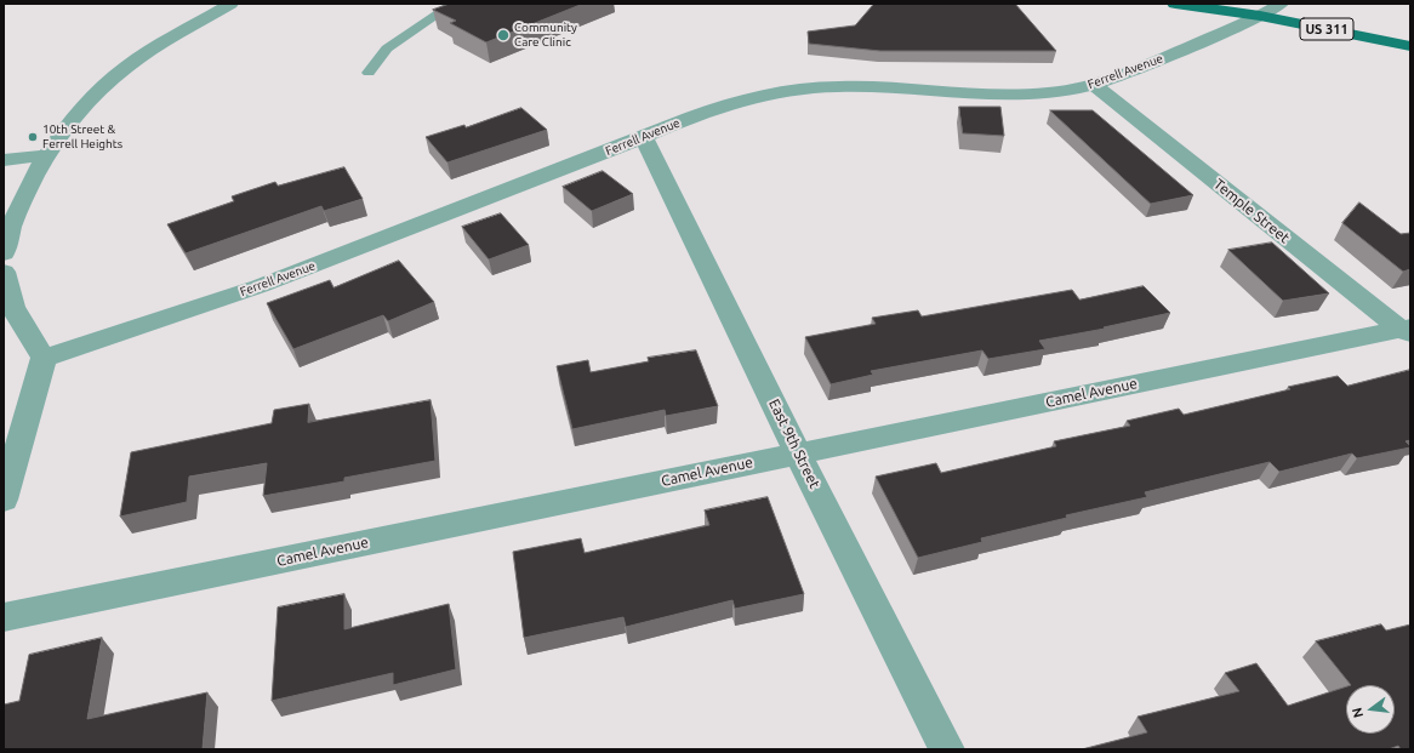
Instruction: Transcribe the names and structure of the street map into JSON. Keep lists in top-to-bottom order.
{
  "streets": {
    "main road": ["US 311"],
    "street": [
      "Ferrell Avenue",
      "Temple Street",
      "Camel Avenue",
      "East 9th Street"
    ]
  },
  "crossings": [
    ["US 311", "Ferrell Avenue"],
    ["Ferrell Avenue", "Temple Street"],
    ["Ferrell Avenue", "East 9th Street"],
    ["Temple Street", "Camel Avenue"],
    ["Camel Avenue", "East 9th Street"]
  ],
  "places": ["Community Care Clinic", "10th Street & Ferrell Heights"],
  "north": "left"
}
